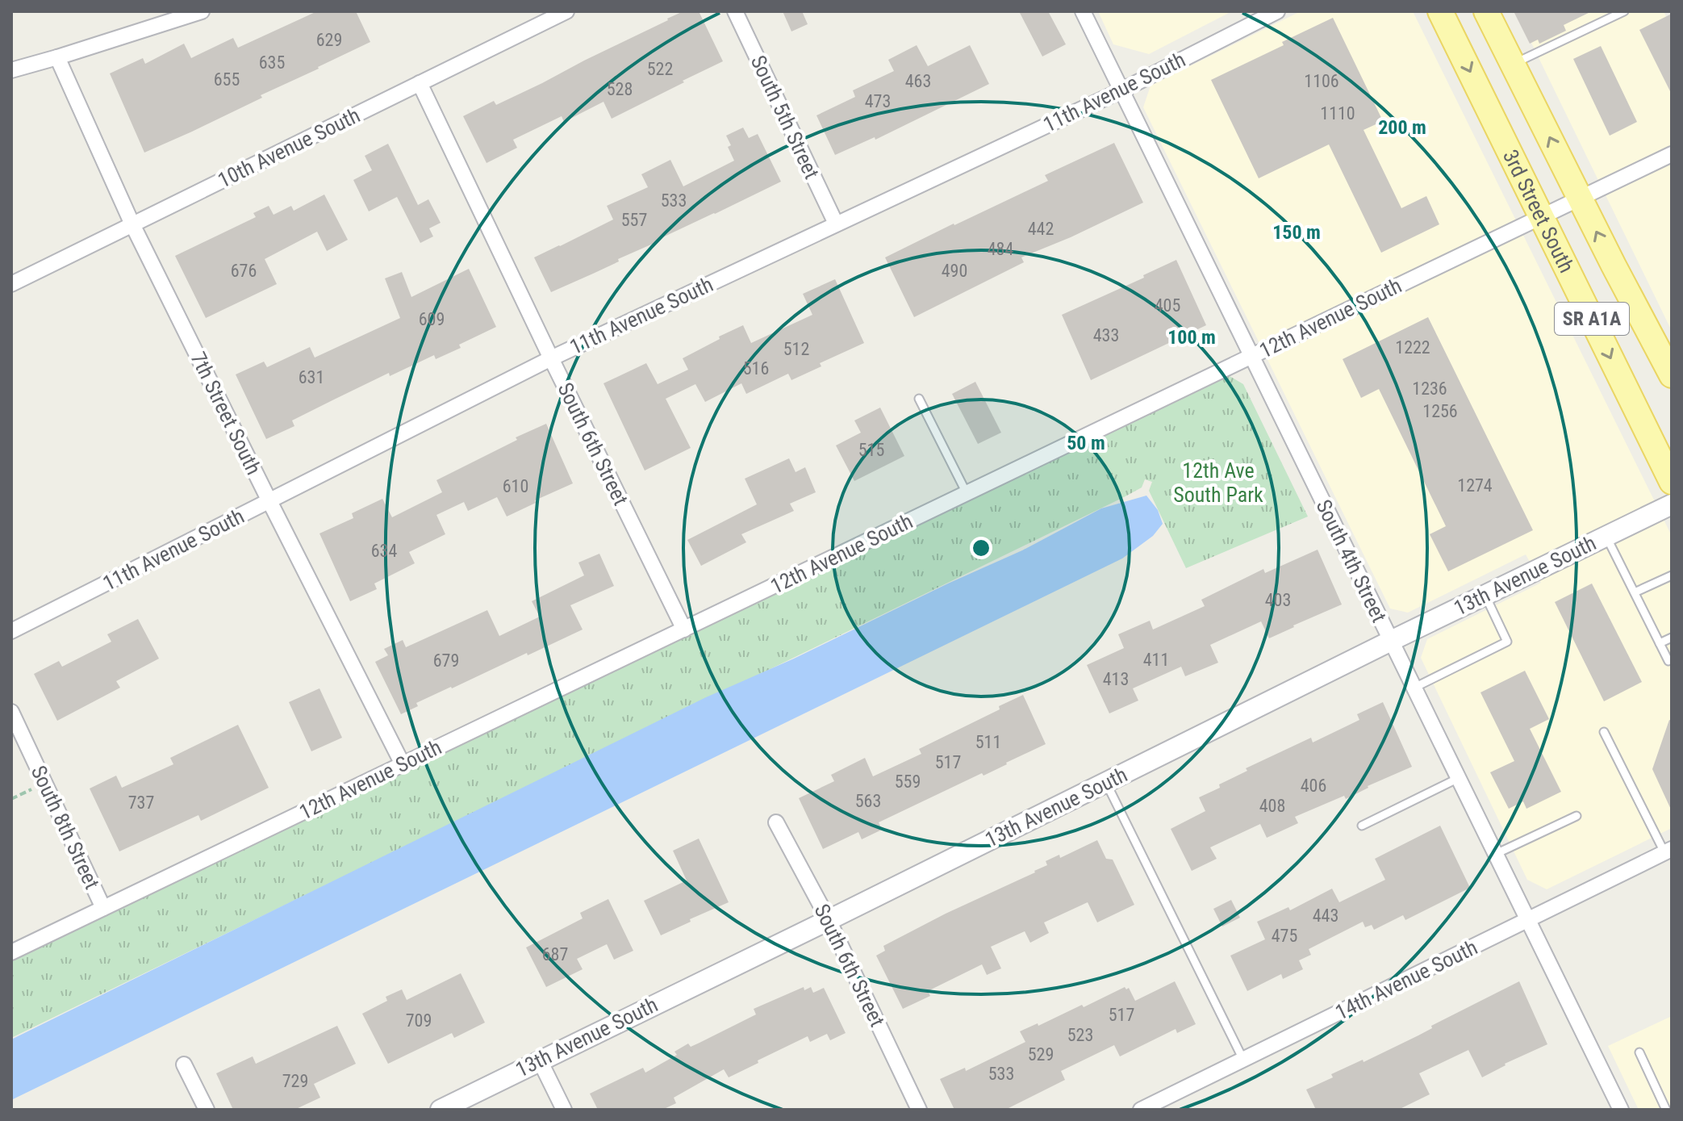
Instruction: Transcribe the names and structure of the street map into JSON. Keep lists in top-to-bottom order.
{
  "streets": {
    "main road": ["3rd Street South", "SR A1A"],
    "street": [
      "11th Avenue South",
      "South 5th Street",
      "10th Avenue South",
      "12th Avenue South",
      "7th Street South",
      "South 6th Street",
      "South 4th Street",
      "13th Avenue South",
      "South 8th Street",
      "14th Avenue South"
    ]
  },
  "crossings": [
    ["11th Avenue South", "South 5th Street"],
    ["11th Avenue South", "7th Street South"],
    ["11th Avenue South", "South 6th Street"],
    ["11th Avenue South", "South 4th Street"],
    ["10th Avenue South", "7th Street South"],
    ["10th Avenue South", "South 6th Street"],
    ["3rd Street South", "12th Avenue South"],
    ["12th Avenue South", "7th Street South"],
    ["12th Avenue South", "South 6th Street"],
    ["12th Avenue South", "South 4th Street"],
    ["12th Avenue South", "South 8th Street"],
    ["South 6th Street", "13th Avenue South"],
    ["South 4th Street", "13th Avenue South"],
    ["South 4th Street", "14th Avenue South"]
  ],
  "parks": ["12th Ave South Park"],
  "house_numbers": [
    "629",
    "635",
    "522",
    "655",
    "463",
    "1106",
    "528",
    "473",
    "1110",
    "533",
    "557",
    "442",
    "484",
    "676",
    "490",
    "405",
    "609",
    "433",
    "1222",
    "512",
    "516",
    "631",
    "1236",
    "1256",
    "515",
    "1274",
    "610",
    "634",
    "403",
    "411",
    "679",
    "413",
    "511",
    "517",
    "559",
    "406",
    "563",
    "737",
    "408",
    "443",
    "475",
    "687",
    "517",
    "709",
    "523",
    "529",
    "533",
    "729"
  ],
  "rings": [
    "200 m",
    "150 m",
    "100 m",
    "50 m"
  ]
}
